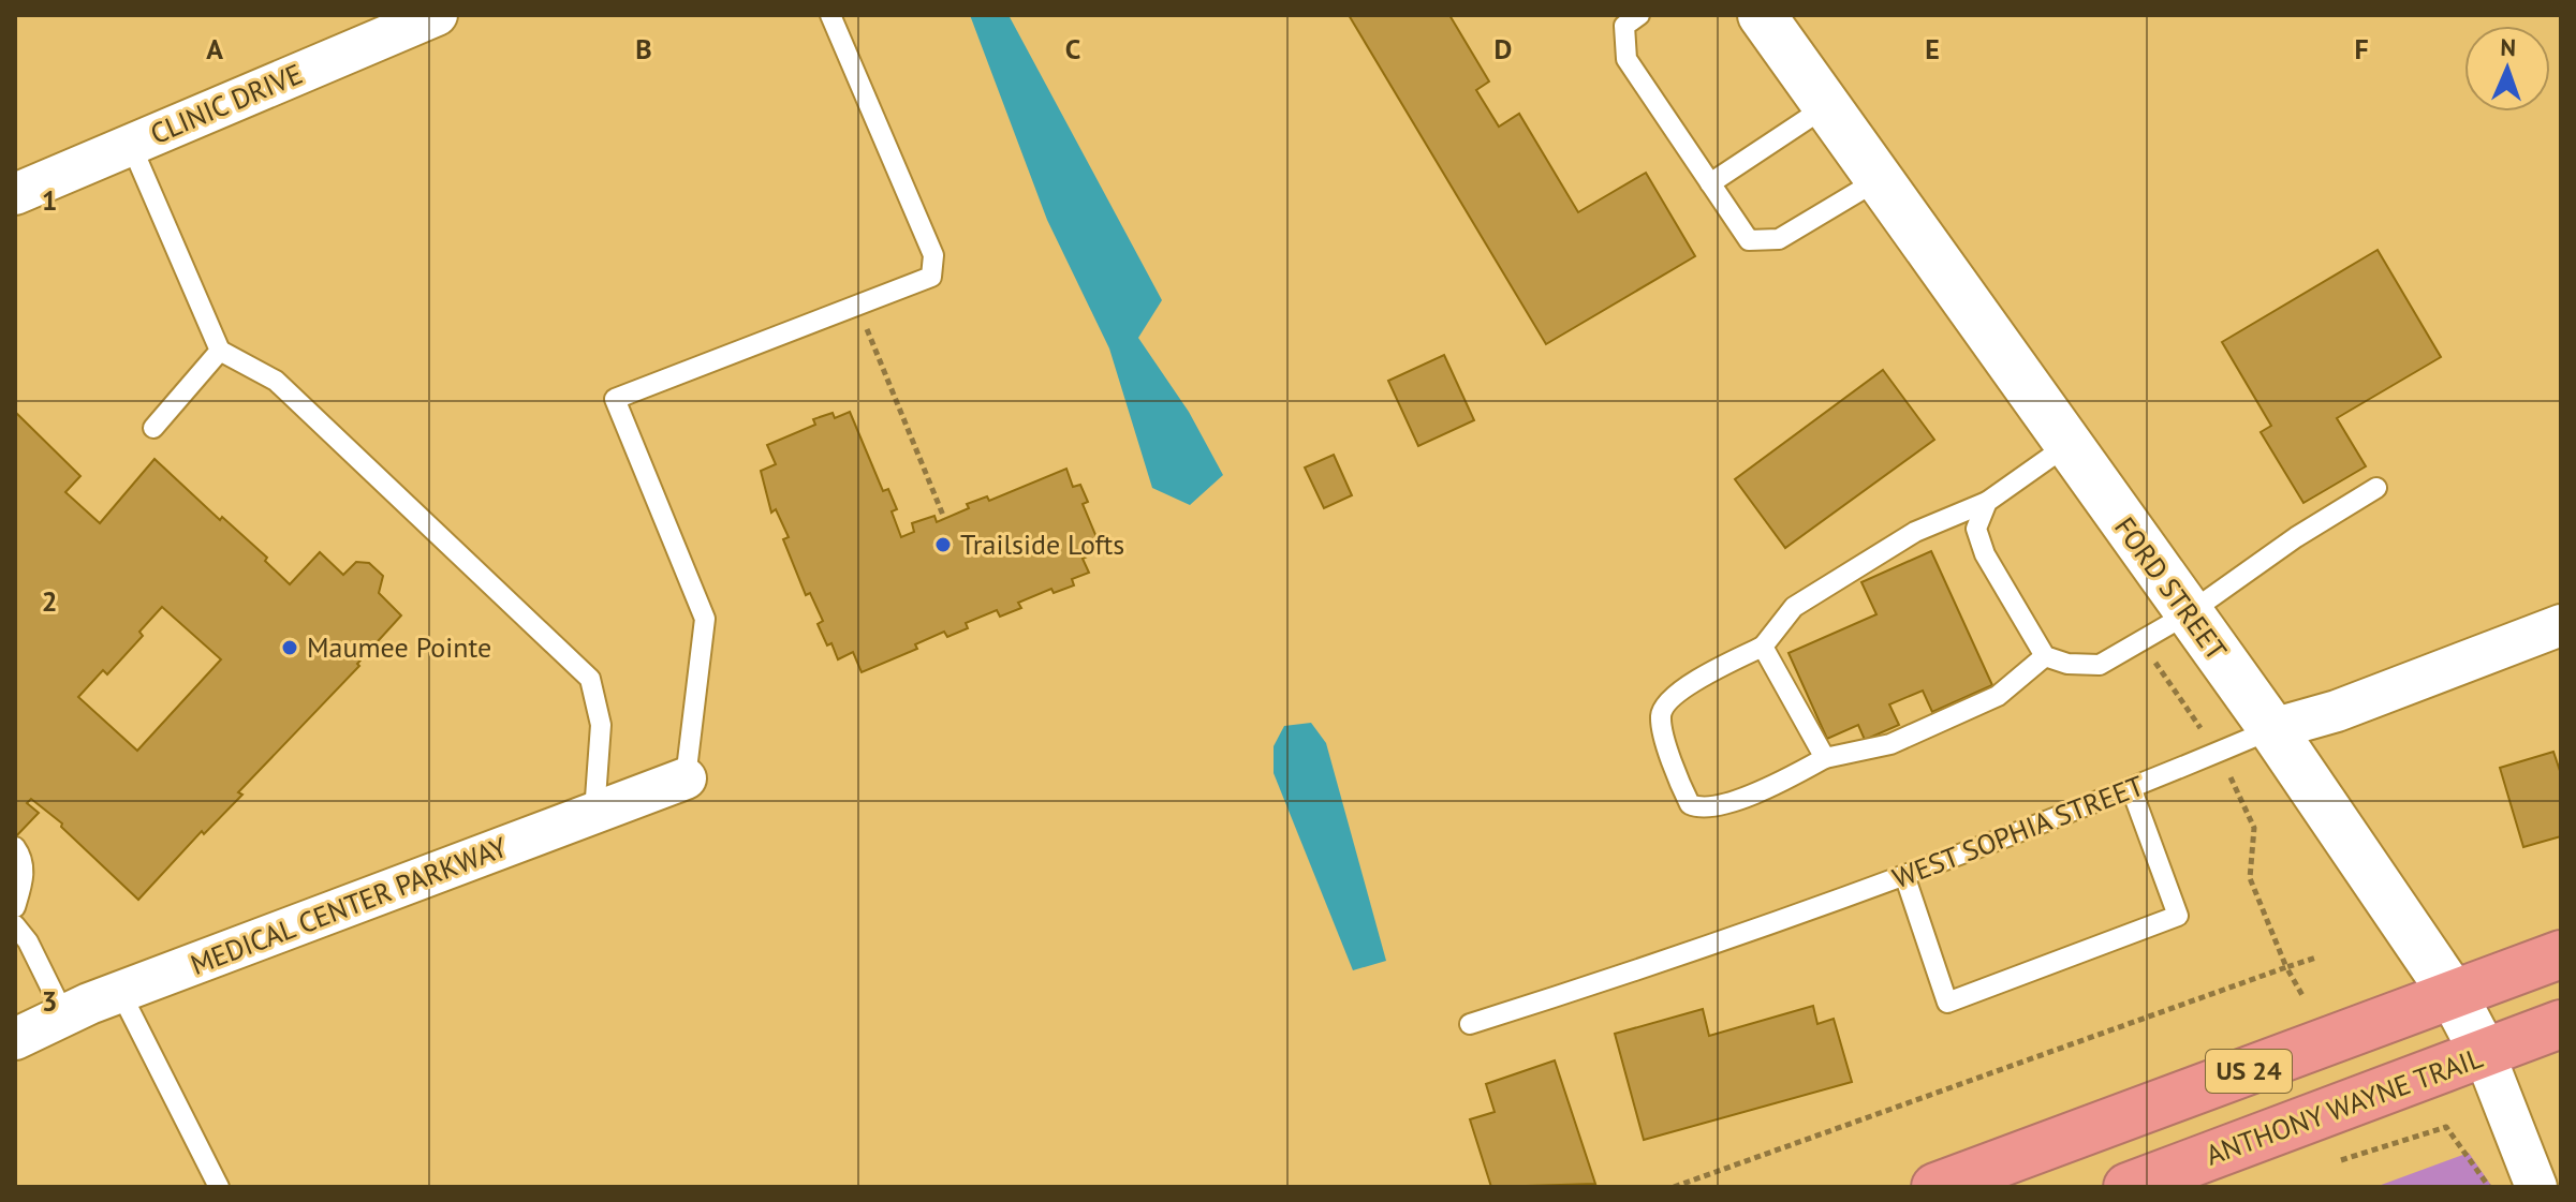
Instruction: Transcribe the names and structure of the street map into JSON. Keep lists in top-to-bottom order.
{
  "streets": {
    "highway": ["US 24", "ANTHONY WAYNE TRAIL"],
    "main road": ["FORD STREET"],
    "street": ["CLINIC DRIVE", "WEST SOPHIA STREET", "MEDICAL CENTER PARKWAY"]
  },
  "crossings": [
    ["FORD STREET", "WEST SOPHIA STREET"],
    ["FORD STREET", "US 24"],
    ["FORD STREET", "ANTHONY WAYNE TRAIL"]
  ],
  "places": ["Trailside Lofts", "Maumee Pointe"],
  "north": "top",
  "grid": {
    "columns": [
      "A",
      "B",
      "C",
      "D",
      "E",
      "F"
    ],
    "rows": ["1", "2", "3"]
  }
}
